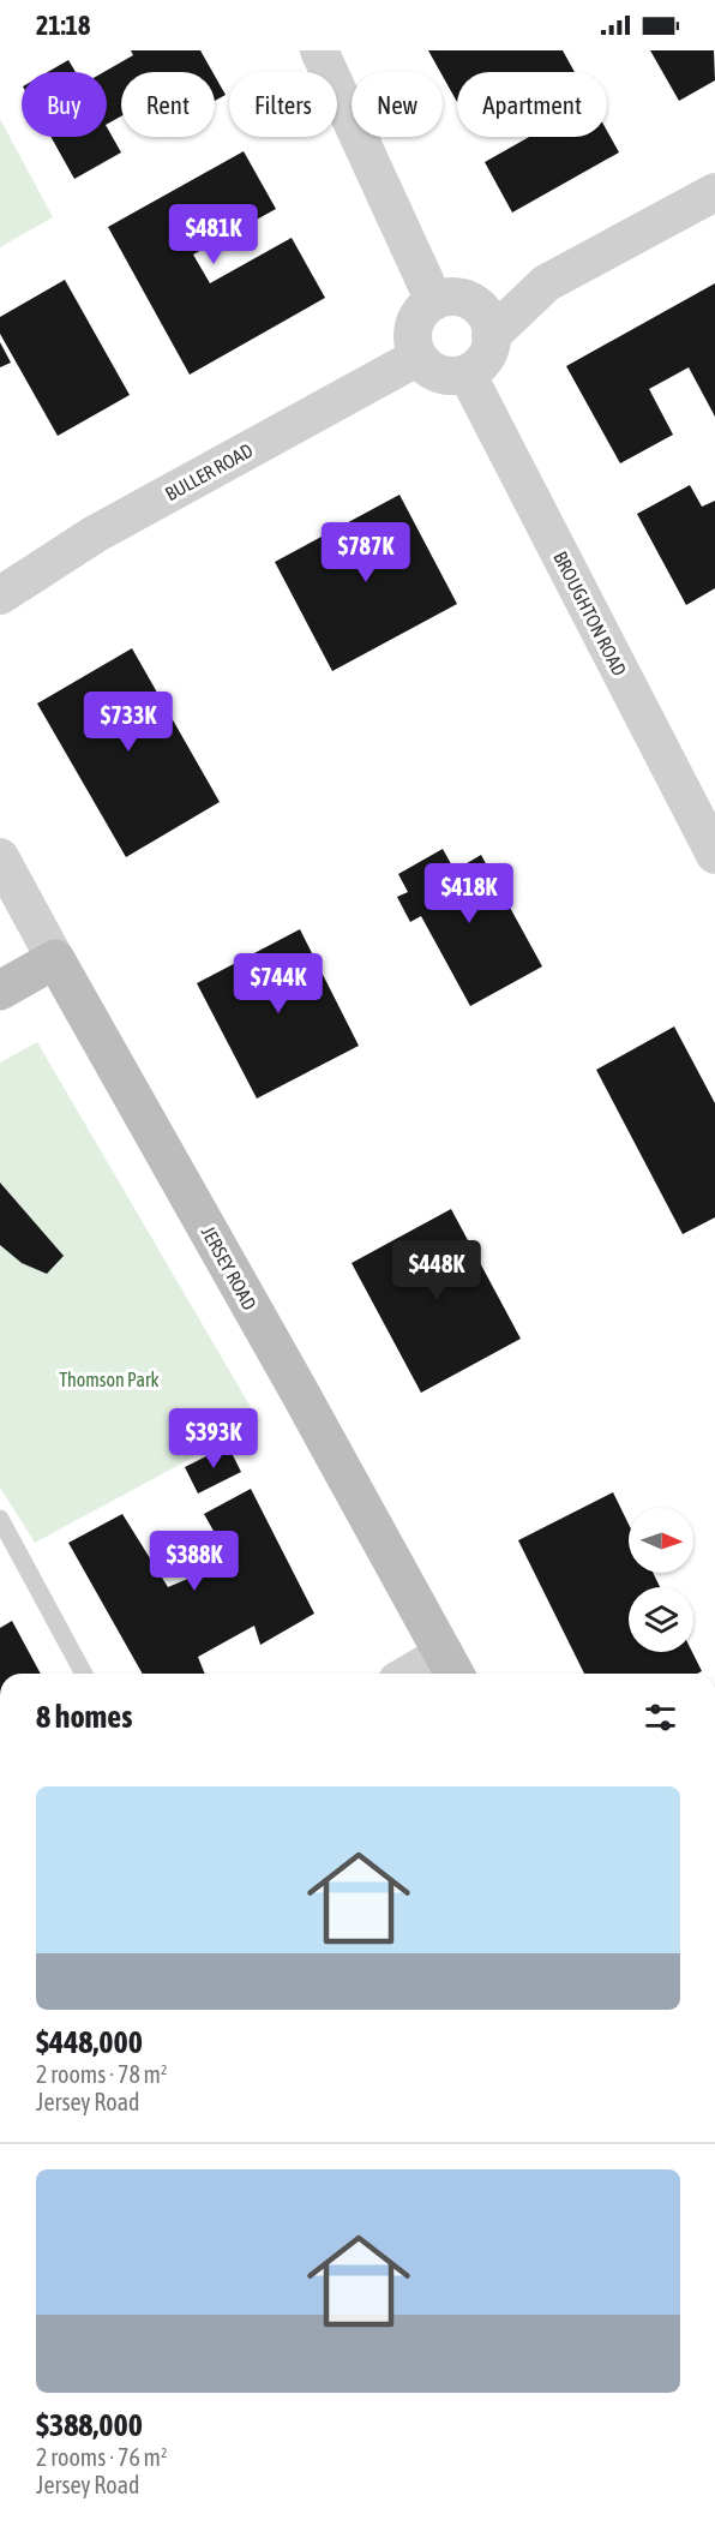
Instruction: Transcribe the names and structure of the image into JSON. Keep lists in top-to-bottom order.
{
  "streets": {
    "street": ["BULLER ROAD", "BROUGHTON ROAD", "JERSEY ROAD"]
  },
  "crossings": [
    ["BULLER ROAD", "BROUGHTON ROAD"]
  ],
  "parks": ["Thomson Park"],
  "north": "right",
  "page": {
    "status": "21:18",
    "chip": [
      "Buy",
      "Rent",
      "Filters",
      "New",
      "Apartment"
    ],
    "price": [
      "$481K",
      "$787K",
      "$733K",
      "$418K",
      "$744K",
      "$448K",
      "$393K",
      "$388K"
    ],
    "heading": "8 homes",
    "list": [
      {
        "name": "$448,000",
        "note": "2 rooms · 78 m² · Jersey Road"
      },
      {
        "name": "$388,000",
        "note": "2 rooms · 76 m² · Jersey Road"
      }
    ]
  }
}
